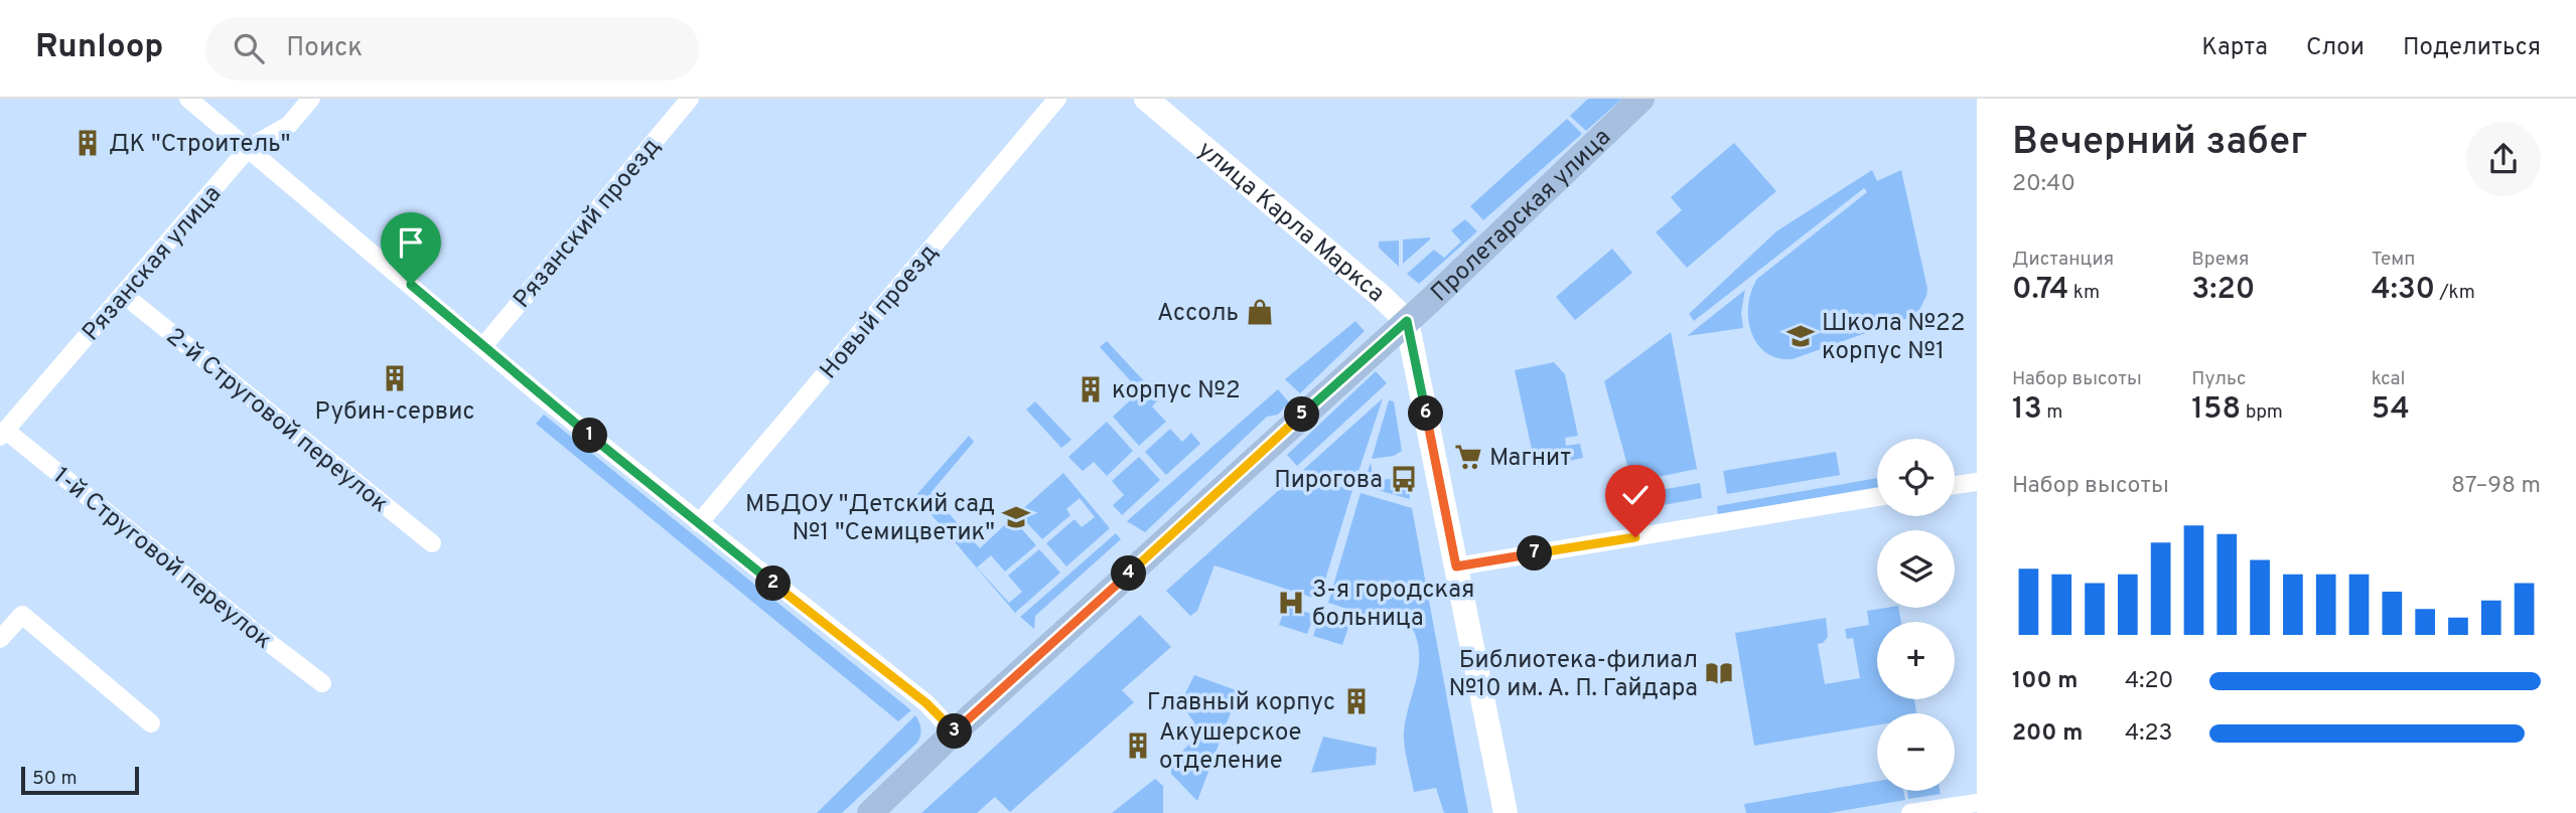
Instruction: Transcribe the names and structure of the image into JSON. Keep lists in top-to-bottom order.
{
  "streets": {
    "main road": ["Пролетарская улица", "улица Карла Маркса"],
    "street": [
      "Рязанский проезд",
      "Рязанская улица",
      "Новый проезд",
      "2-й Струговой переулок",
      "1-й Струговой переулок"
    ]
  },
  "crossings": [
    ["Пролетарская улица", "улица Карла Маркса"],
    ["Рязанская улица", "2-й Струговой переулок"],
    ["Рязанская улица", "1-й Струговой переулок"]
  ],
  "places": {
    "building": [
      "ДК \"Строитель\"",
      "Рубин-сервис",
      "корпус №2",
      "Главный корпус",
      "Акушерское отделение"
    ],
    "shop": ["Ассоль"],
    "school or university": ["Школа №22 корпус №1", "МБДОУ \"Детский сад №1 \"Семицветик\""],
    "supermarket": ["Магнит"],
    "bus stop": ["Пирогова"],
    "hospital": ["3-я городская больница"],
    "library": ["Библиотека-филиал №10 им. А. П. Гайдара"]
  },
  "scale_bar": "50 m",
  "page": {
    "header": "Runloop",
    "search": "Поиск",
    "nav": ["Карта", "Слои", "Поделиться"],
    "heading": ["Вечерний забег", "20:40"],
    "stats": [
      ["Дистанция", "0.74 km"],
      ["Время", "3:20"],
      ["Темп", "4:30 /km"],
      ["Набор высоты", "13 m"],
      ["Пульс", "158 bpm"],
      ["kcal", "54"]
    ],
    "pins": [
      "6",
      "5",
      "1",
      "7",
      "4",
      "2",
      "3"
    ],
    "map_buttons": ["+", "−"],
    "chart": ["Набор высоты", "87–98 m"],
    "list": [
      {
        "name": "100 m",
        "note": "4:20"
      },
      {
        "name": "200 m",
        "note": "4:23"
      }
    ],
    "scale": "50 m"
  }
}
